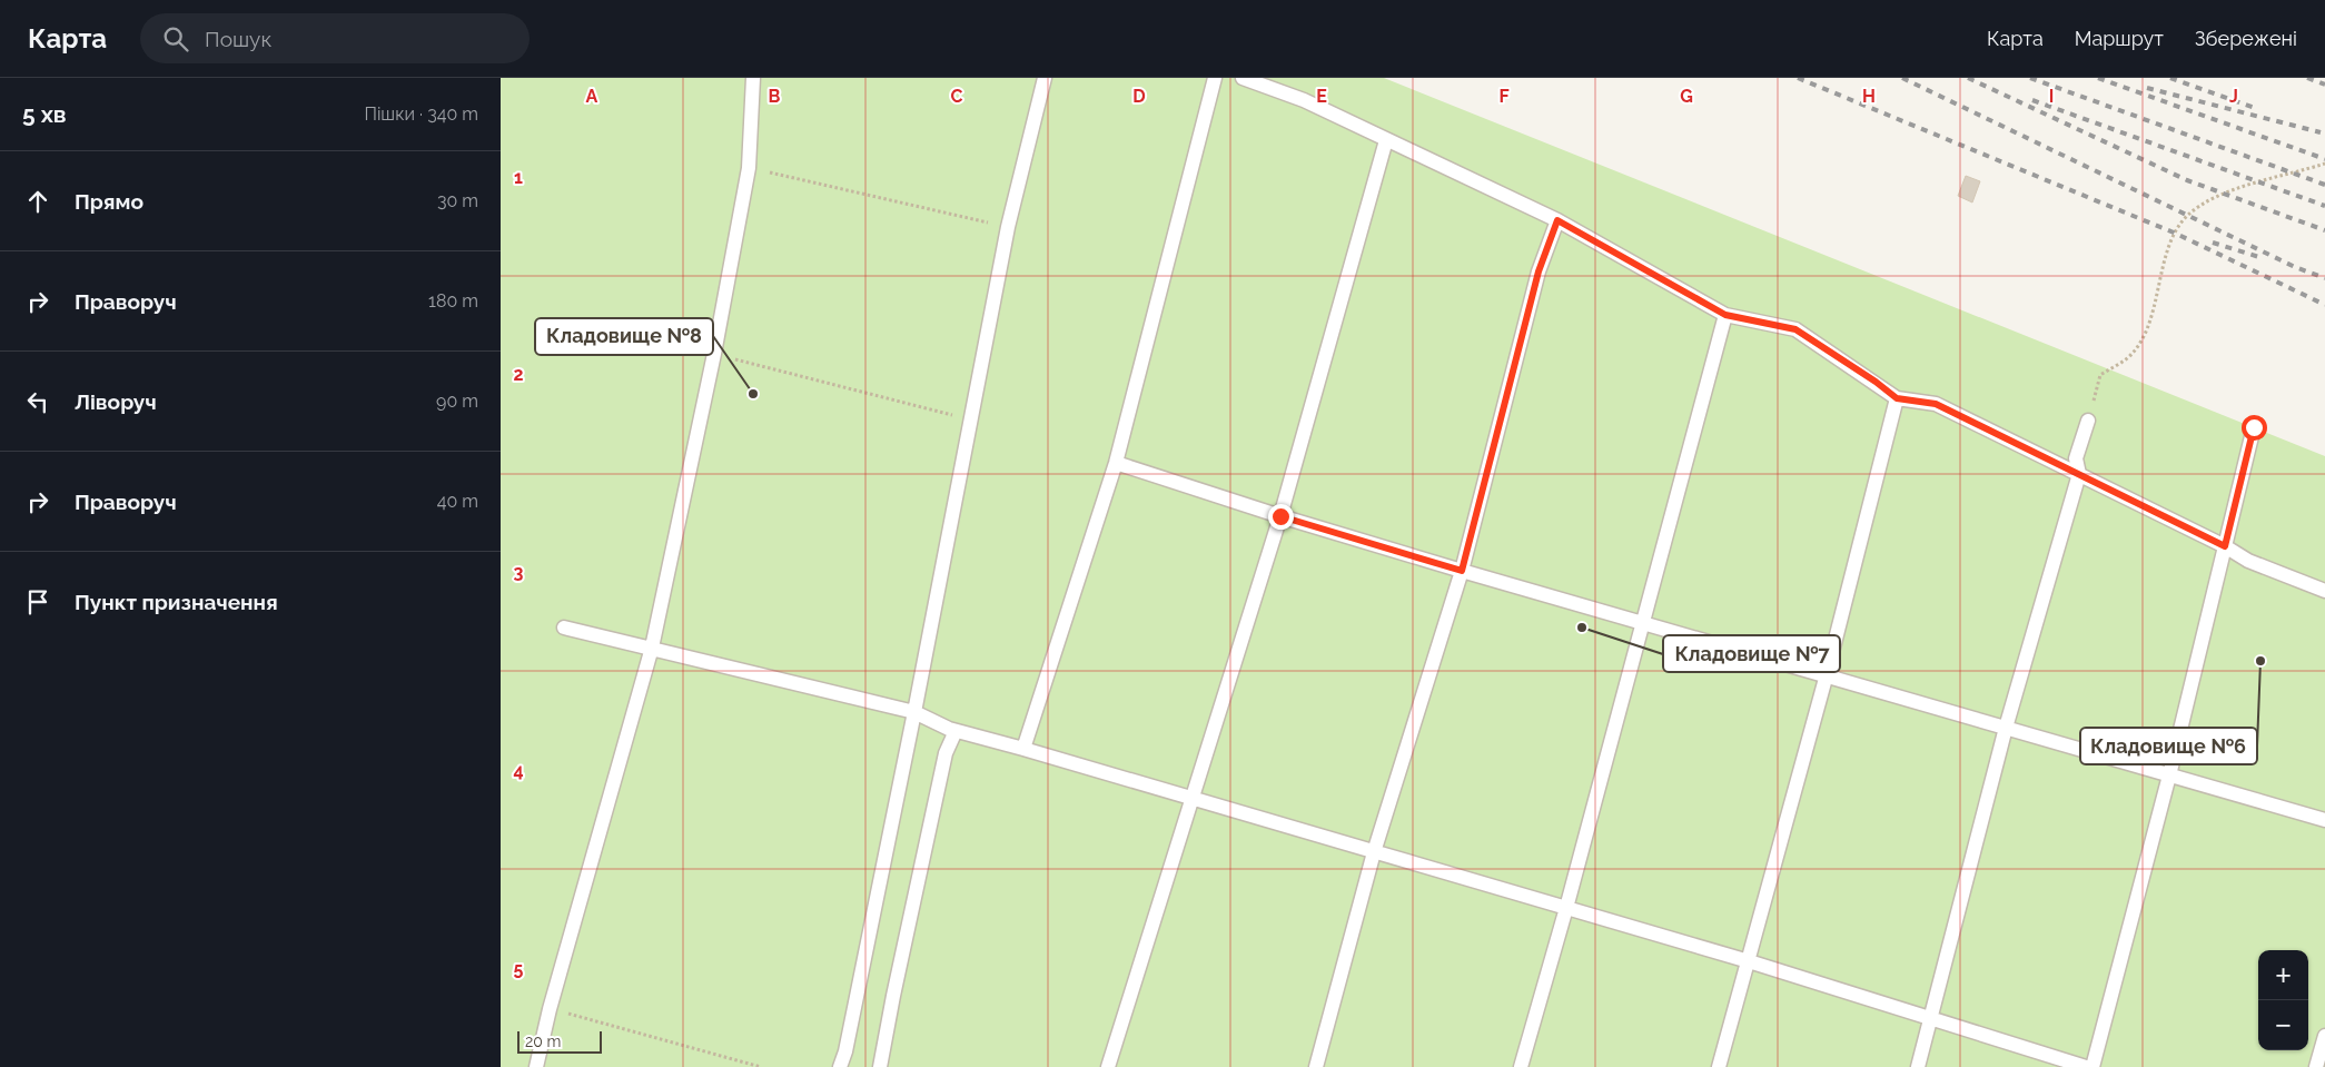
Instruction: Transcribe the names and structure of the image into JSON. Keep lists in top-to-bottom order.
{
  "places": ["Кладовище №8", "Кладовище №7", "Кладовище №6"],
  "scale_bar": "20 m",
  "page": {
    "header": "Карта",
    "search": "Пошук",
    "nav": ["Карта", "Маршрут", "Збережені"],
    "heading": ["5 хв", "Пішки · 340 m"],
    "list": [
      ["Прямо", "30 m"],
      ["Праворуч", "180 m"],
      ["Ліворуч", "90 m"],
      ["Праворуч", "40 m"],
      "Пункт призначення"
    ],
    "map_buttons": ["+", "−"],
    "scale": "20 m"
  },
  "grid": {
    "columns": [
      "A",
      "B",
      "C",
      "D",
      "E",
      "F",
      "G",
      "H",
      "I",
      "J"
    ],
    "rows": [
      "1",
      "2",
      "3",
      "4",
      "5"
    ]
  }
}
